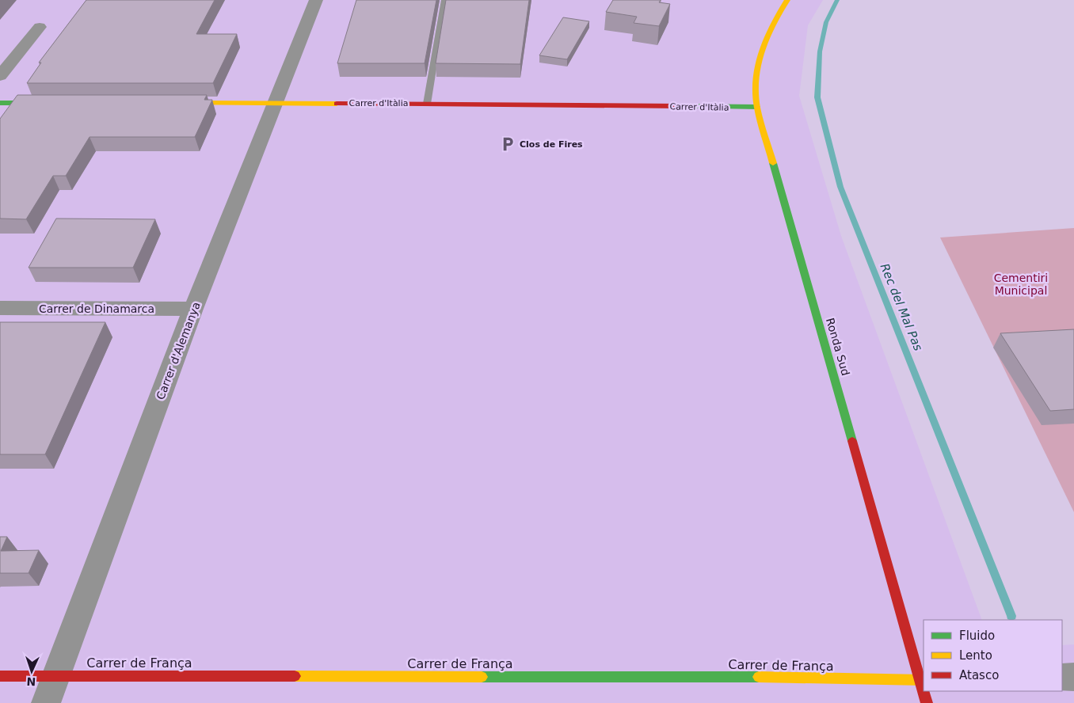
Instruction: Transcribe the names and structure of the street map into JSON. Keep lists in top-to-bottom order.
{
  "streets": {
    "street": [
      "Carrer d'Itàlia",
      "Carrer de Dinamarca",
      "Ronda Sud",
      "Carrer d'Alemanya",
      "Carrer de França"
    ]
  },
  "crossings": [
    ["Carrer d'Itàlia", "Ronda Sud"],
    ["Carrer d'Itàlia", "Carrer d'Alemanya"],
    ["Carrer de Dinamarca", "Carrer d'Alemanya"],
    ["Ronda Sud", "Carrer de França"],
    ["Carrer d'Alemanya", "Carrer de França"]
  ],
  "water": ["Rec del Mal Pas"],
  "parks": ["Cementiri Municipal"],
  "places": {
    "parking": ["Clos de Fires"]
  },
  "legend": ["Fluido", "Lento", "Atasco"],
  "north": "bottom"
}
